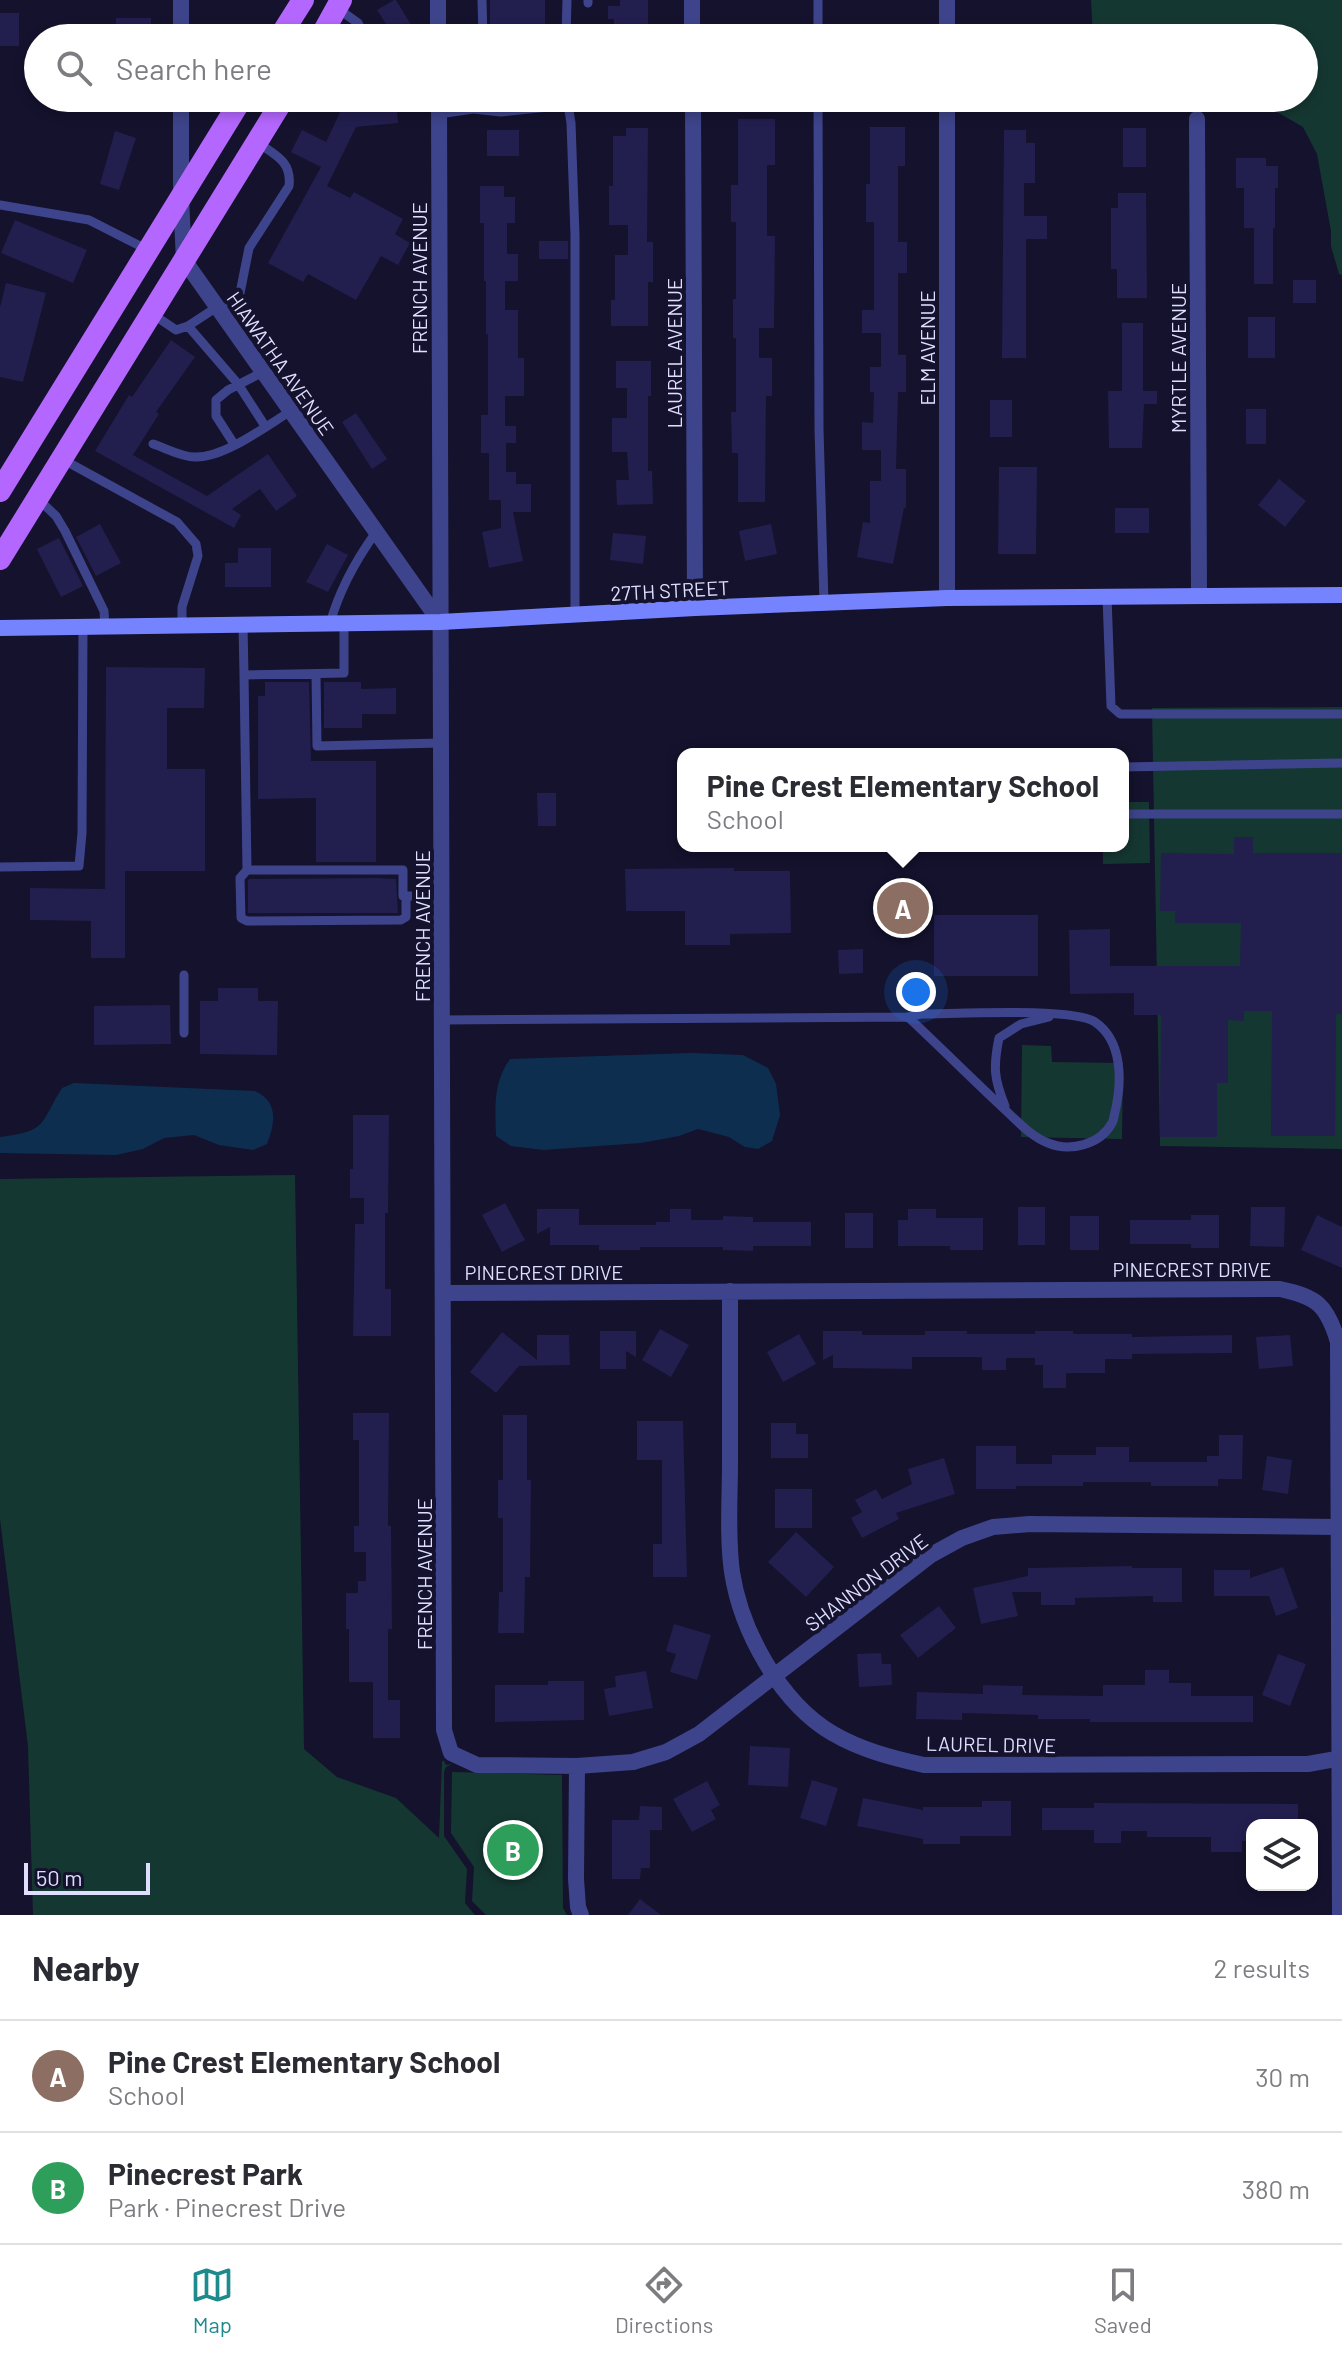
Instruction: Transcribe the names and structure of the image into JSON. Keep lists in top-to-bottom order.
{
  "streets": {
    "main road": ["27TH STREET"],
    "street": [
      "FRENCH AVENUE",
      "ELM AVENUE",
      "LAUREL AVENUE",
      "MYRTLE AVENUE",
      "HIAWATHA AVENUE",
      "PINECREST DRIVE",
      "SHANNON DRIVE",
      "LAUREL DRIVE"
    ]
  },
  "crossings": [
    ["FRENCH AVENUE", "HIAWATHA AVENUE"],
    ["FRENCH AVENUE", "27TH STREET"],
    ["FRENCH AVENUE", "PINECREST DRIVE"],
    ["FRENCH AVENUE", "SHANNON DRIVE"],
    ["ELM AVENUE", "27TH STREET"],
    ["LAUREL AVENUE", "27TH STREET"],
    ["MYRTLE AVENUE", "27TH STREET"],
    ["HIAWATHA AVENUE", "27TH STREET"],
    ["PINECREST DRIVE", "SHANNON DRIVE"],
    ["PINECREST DRIVE", "LAUREL DRIVE"],
    ["SHANNON DRIVE", "LAUREL DRIVE"]
  ],
  "scale_bar": "50 m",
  "page": {
    "search": "Search here",
    "popup": ["Pine Crest Elementary School", "School"],
    "pins": ["A", "B"],
    "scale": "50 m",
    "heading": ["Nearby", "2 results"],
    "list": [
      {
        "mark": "A",
        "name": "Pine Crest Elementary School",
        "note": "School",
        "value": "30 m"
      },
      {
        "mark": "B",
        "name": "Pinecrest Park",
        "note": "Park · Pinecrest Drive",
        "value": "380 m"
      }
    ],
    "nav": ["Map", "Directions", "Saved"]
  }
}
